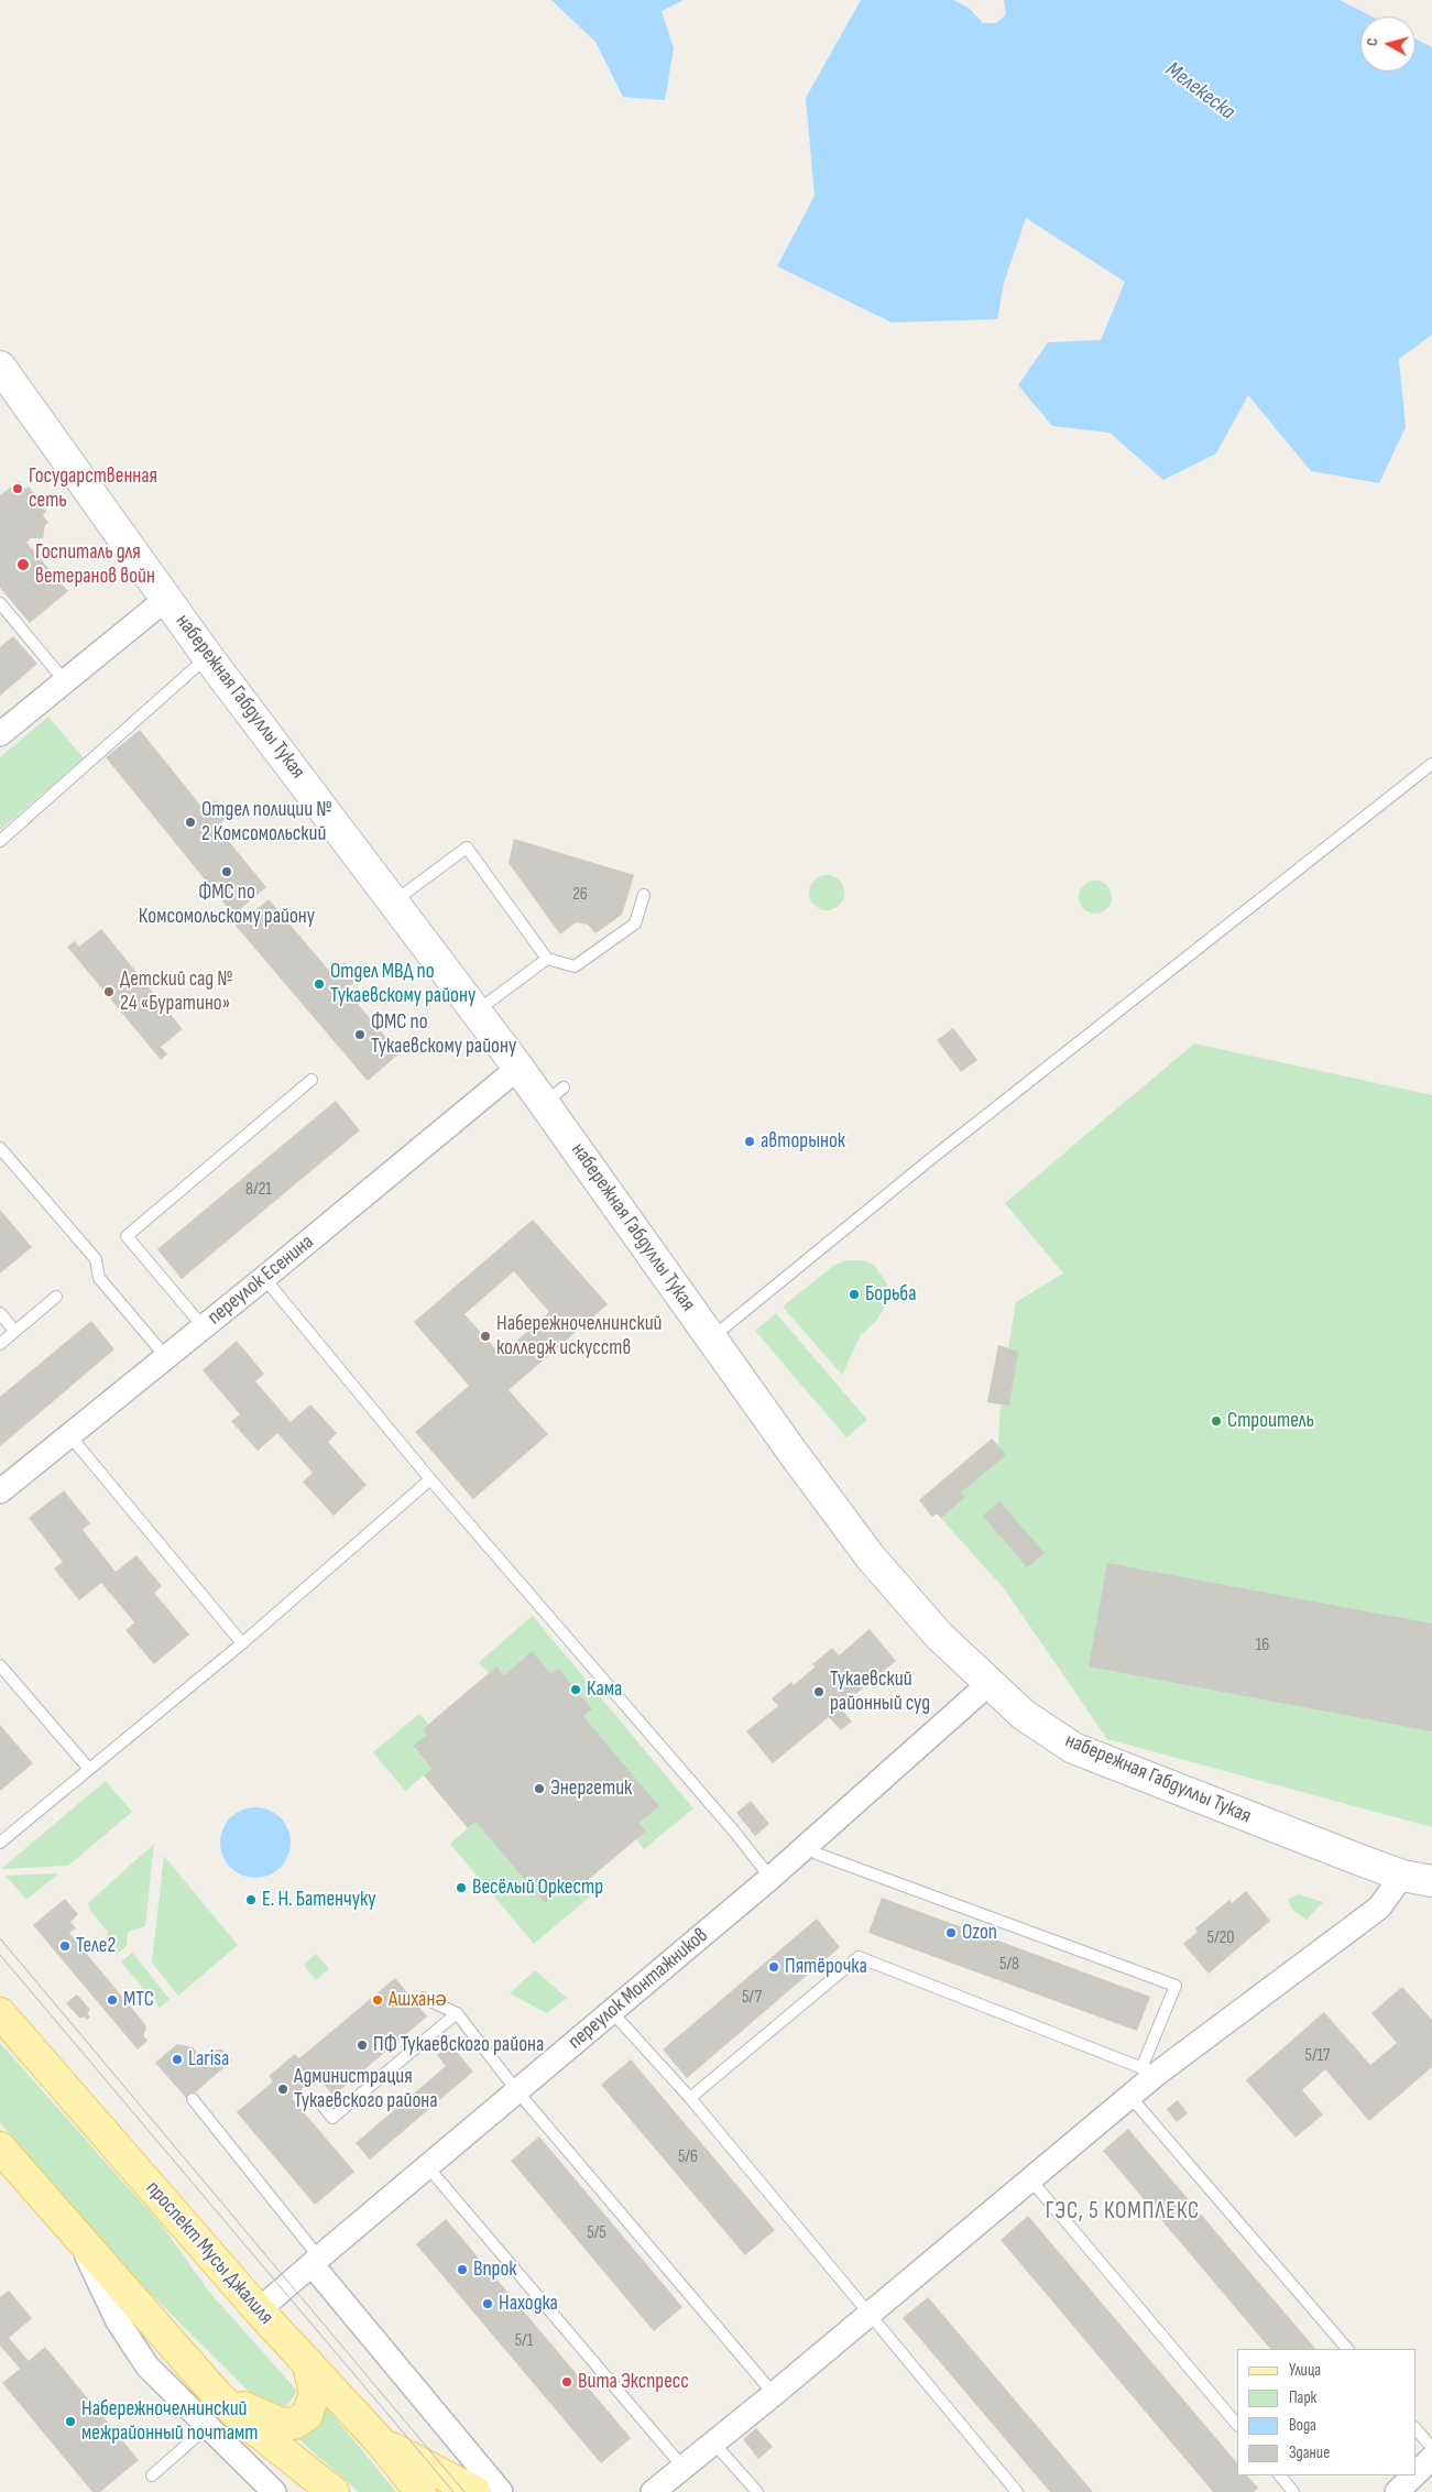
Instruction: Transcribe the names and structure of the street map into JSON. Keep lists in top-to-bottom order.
{
  "streets": {
    "main road": ["набережная Габдуллы Тукая", "проспект Мусы Джалиля"],
    "street": ["переулок Есенина", "переулок Монтажников"]
  },
  "crossings": [
    ["набережная Габдуллы Тукая", "переулок Есенина"],
    ["набережная Габдуллы Тукая", "переулок Монтажников"],
    ["переулок Монтажников", "проспект Мусы Джалиля"]
  ],
  "districts": ["ГЭС, 5 КОМПЛЕКС"],
  "water": ["Мелекеска"],
  "places": [
    "Государственная сеть",
    "Госпиталь для ветеранов войн",
    "Отдел полиции № 2 Комсомольский",
    "ФМС по Комсомольскому району",
    "Отдел МВД по Тукаевскому району",
    "Детский сад № 24 «Буратино»",
    "ФМС по Тукаевскому району",
    "авторынок",
    "Борьба",
    "Набережночелнинский колледж искусств",
    "Строитель",
    "Кама",
    "Тукаевский районный суд",
    "Энергетик",
    "Весёлый Оркестр",
    "Е. Н. Батенчуку",
    "Ozon",
    "Теле2",
    "Пятёрочка",
    "МТС",
    "Ашханә",
    "ПФ Тукаевского района",
    "Larisa",
    "Администрация Тукаевского района",
    "Впрок",
    "Находка",
    "Вита Экспресс",
    "Набережночелнинский межрайонный почтамт"
  ],
  "house_numbers": [
    "26",
    "8/21",
    "16",
    "5/20",
    "5/8",
    "5/7",
    "5/17",
    "5/6",
    "5/5",
    "5/1"
  ],
  "legend": [
    "Улица",
    "Парк",
    "Вода",
    "Здание"
  ],
  "north": "left"
}
